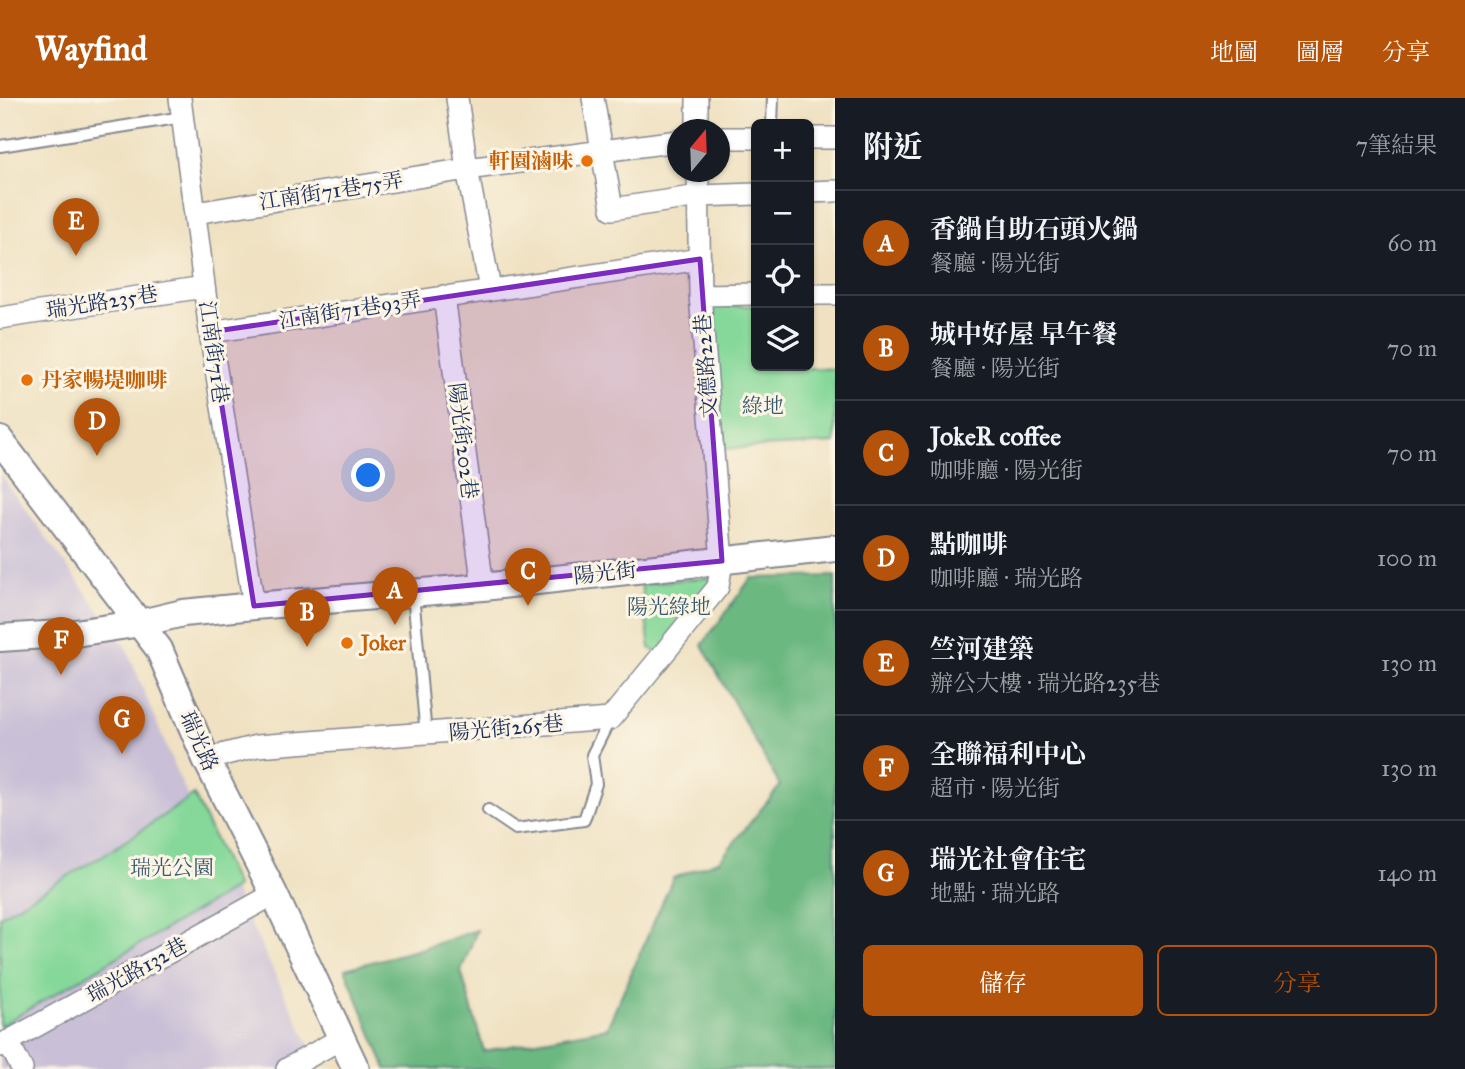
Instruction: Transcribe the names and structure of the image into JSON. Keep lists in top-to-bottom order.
{
  "streets": {
    "street": [
      "江南街71巷75弄",
      "瑞光路235巷",
      "江南街71巷93弄",
      "江南街71巷",
      "文德路22巷",
      "陽光街202巷",
      "陽光街",
      "陽光街265巷",
      "瑞光路",
      "瑞光路132巷"
    ]
  },
  "crossings": [
    ["江南街71巷75弄", "江南街71巷"],
    ["瑞光路235巷", "江南街71巷"],
    ["江南街71巷93弄", "江南街71巷"],
    ["江南街71巷93弄", "文德路22巷"],
    ["江南街71巷93弄", "陽光街202巷"],
    ["江南街71巷", "陽光街"],
    ["文德路22巷", "陽光街"],
    ["陽光街202巷", "陽光街"],
    ["陽光街", "瑞光路"],
    ["陽光街265巷", "瑞光路"],
    ["瑞光路", "瑞光路132巷"]
  ],
  "parks": ["綠地", "陽光綠地", "瑞光公園"],
  "places": ["軒園滷味", "丹家暢堤咖啡", "Joker"],
  "north": "top",
  "page": {
    "header": "Wayfind",
    "nav": ["地圖", "圖層", "分享"],
    "heading": ["附近", "7筆結果"],
    "map_buttons": ["+", "−"],
    "list": [
      {
        "mark": "A",
        "name": "香鍋自助石頭火鍋",
        "note": "餐廳 · 陽光街",
        "value": "60 m"
      },
      {
        "mark": "B",
        "name": "城中好屋 早午餐",
        "note": "餐廳 · 陽光街",
        "value": "70 m"
      },
      {
        "mark": "C",
        "name": "JokeR coffee",
        "note": "咖啡廳 · 陽光街",
        "value": "70 m"
      },
      {
        "mark": "D",
        "name": "點咖啡",
        "note": "咖啡廳 · 瑞光路",
        "value": "100 m"
      },
      {
        "mark": "E",
        "name": "竺河建築",
        "note": "辦公大樓 · 瑞光路235巷",
        "value": "130 m"
      },
      {
        "mark": "F",
        "name": "全聯福利中心",
        "note": "超市 · 陽光街",
        "value": "130 m"
      },
      {
        "mark": "G",
        "name": "瑞光社會住宅",
        "note": "地點 · 瑞光路",
        "value": "140 m"
      }
    ],
    "pins": [
      "E",
      "D",
      "C",
      "A",
      "B",
      "F",
      "G"
    ],
    "buttons": ["儲存", "分享"]
  }
}
